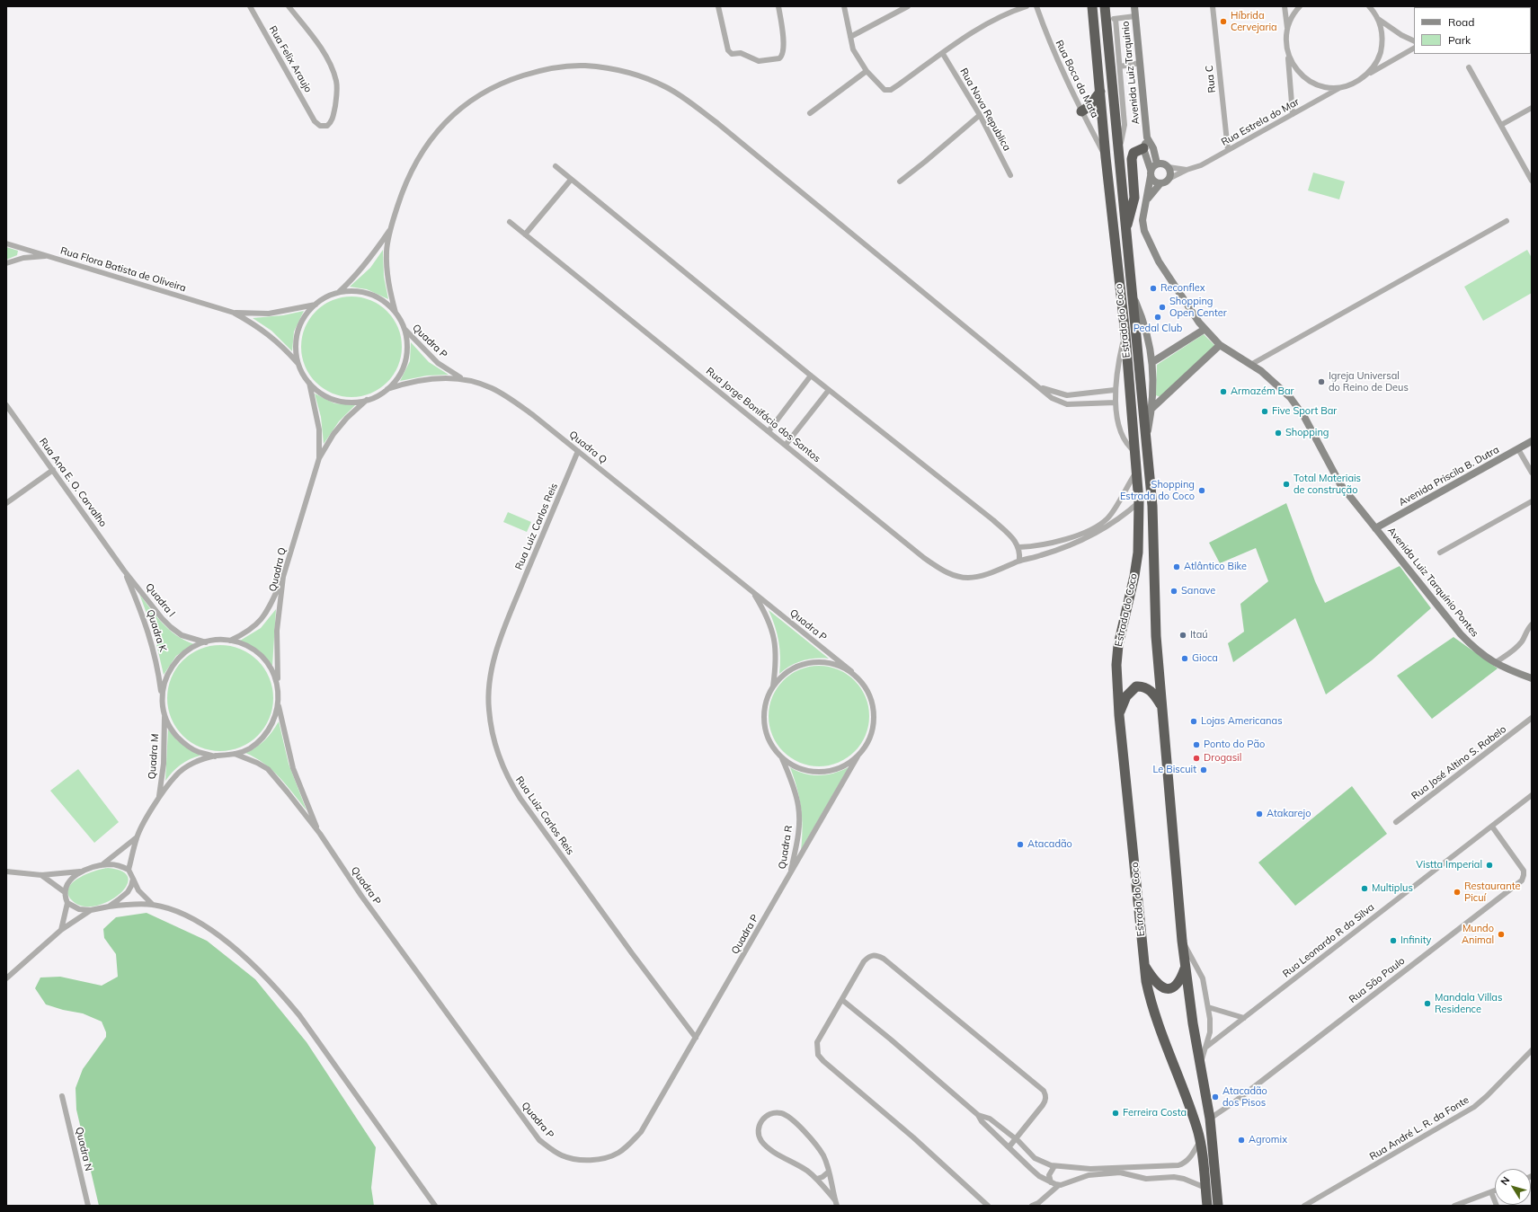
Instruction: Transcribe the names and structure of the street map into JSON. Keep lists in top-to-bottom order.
{
  "streets": {
    "highway": ["Estrada do Coco"],
    "street": [
      "Rua Felix Araujo",
      "Avenida Luiz Tarquinio",
      "Rua Boca da Mata",
      "Rua C",
      "Rua Nova Republica",
      "Rua Estrela do Mar",
      "Rua Flora Batista de Oliveira",
      "Quadra P",
      "Rua Jorge Bonifácio dos Santos",
      "Quadra Q",
      "Avenida Priscila B. Dutra",
      "Rua Ana E. O. Carvalho",
      "Rua Luiz Carlos Reis",
      "Avenida Luiz Tarquínio Pontes",
      "Quadra l",
      "Quadra K",
      "Quadra M",
      "Rua José Altino S. Rabelo",
      "Quadra R",
      "Rua Leonardo R da Silva",
      "Rua São Paulo",
      "Rua André L. R. da Fonte",
      "Quadra N"
    ]
  },
  "crossings": [
    ["Avenida Luiz Tarquinio", "Rua Estrela do Mar"],
    ["Rua Boca da Mata", "Estrada do Coco"],
    ["Rua C", "Rua Estrela do Mar"],
    ["Rua Flora Batista de Oliveira", "Quadra P"],
    ["Rua Flora Batista de Oliveira", "Quadra Q"],
    ["Estrada do Coco", "Rua São Paulo"],
    ["Quadra P", "Quadra Q"],
    ["Quadra P", "Rua Luiz Carlos Reis"],
    ["Quadra P", "Quadra l"],
    ["Quadra P", "Quadra K"],
    ["Quadra P", "Quadra M"],
    ["Quadra P", "Quadra R"],
    ["Quadra Q", "Rua Luiz Carlos Reis"],
    ["Quadra Q", "Quadra l"],
    ["Quadra Q", "Quadra K"],
    ["Quadra Q", "Quadra M"],
    ["Avenida Priscila B. Dutra", "Avenida Luiz Tarquínio Pontes"],
    ["Rua Ana E. O. Carvalho", "Quadra l"],
    ["Rua Ana E. O. Carvalho", "Quadra K"],
    ["Quadra l", "Quadra K"],
    ["Quadra l", "Quadra M"],
    ["Quadra K", "Quadra M"],
    ["Rua Leonardo R da Silva", "Rua São Paulo"]
  ],
  "places": [
    "Híbrida Cervejaria",
    "Reconflex",
    "Shopping Open Center",
    "Pedal Club",
    "Igreja Universal do Reino de Deus",
    "Armazém Bar",
    "Five Sport Bar",
    "Shopping",
    "Total Materiais de construção",
    "Shopping Estrada do Coco",
    "Atlântico Bike",
    "Sanave",
    "Itaú",
    "Gioca",
    "Lojas Americanas",
    "Ponto do Pão",
    "Drogasil",
    "Le Biscuit",
    "Atakarejo",
    "Atacadão",
    "Vistta Imperial",
    "Multiplus",
    "Restaurante Picuí",
    "Mundo Animal",
    "Infinity",
    "Mandala Villas Residence",
    "Atacadão dos Pisos",
    "Ferreira Costa",
    "Agromix"
  ],
  "legend": ["Road", "Park"],
  "north": "top left"
}
